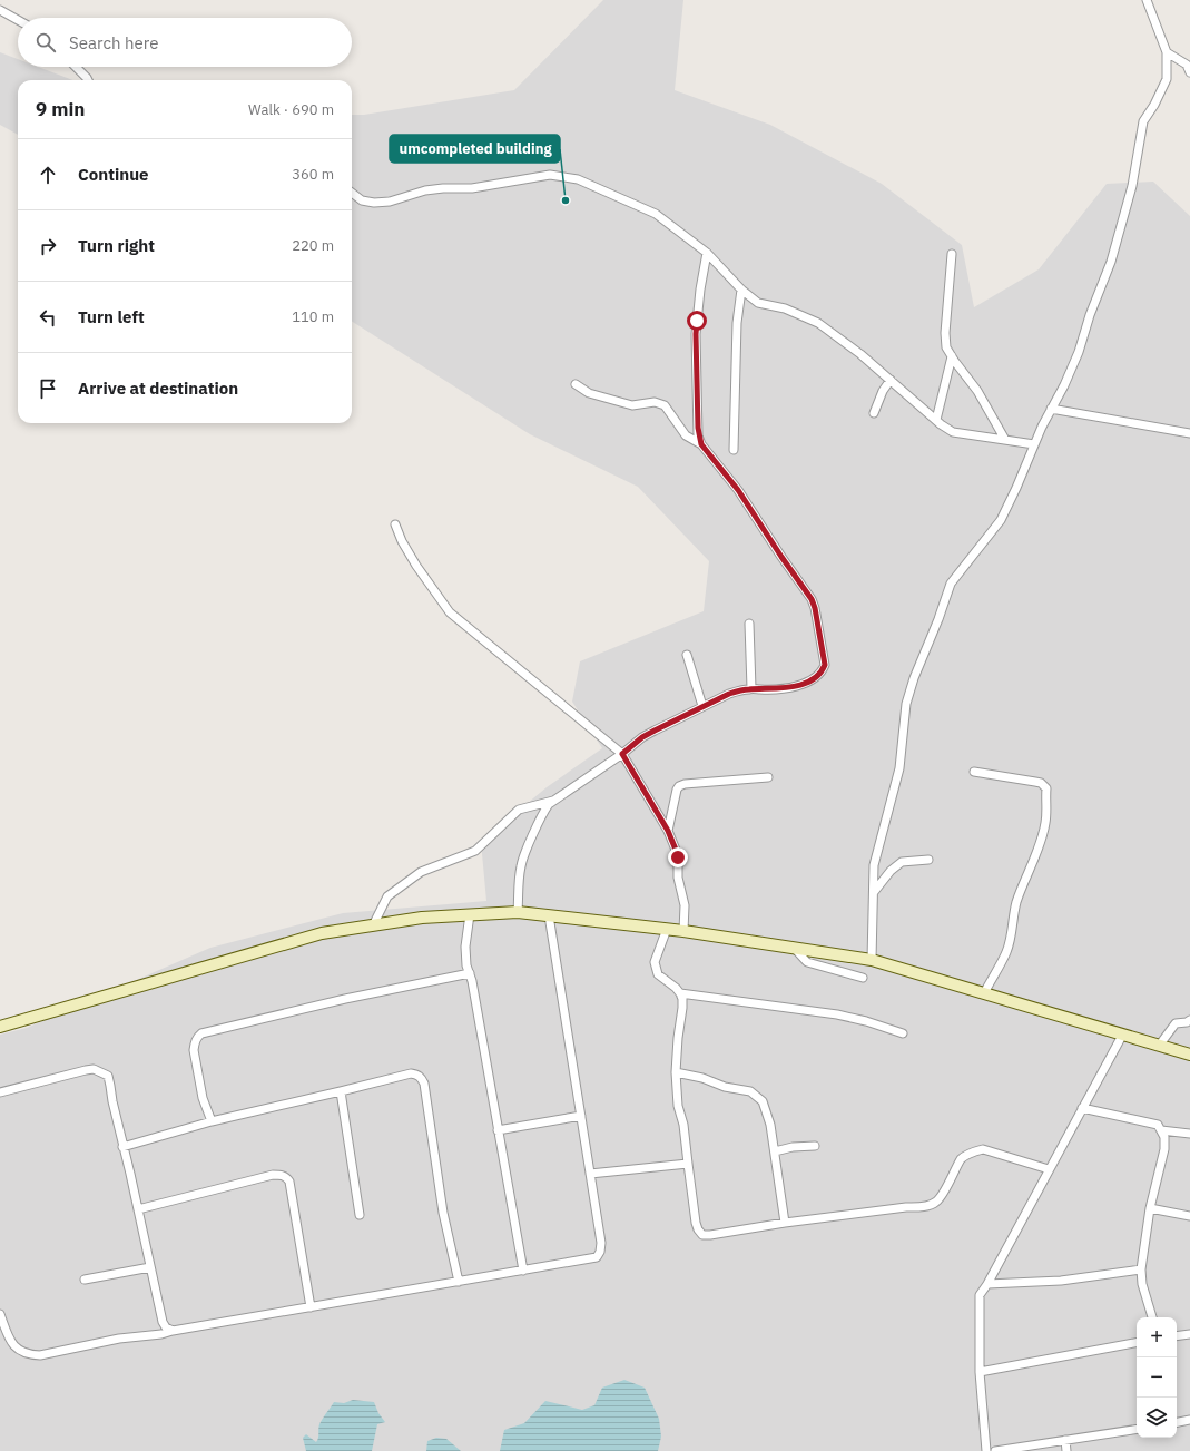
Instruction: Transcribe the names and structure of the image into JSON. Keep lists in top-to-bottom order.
{
  "places": ["umcompleted building"],
  "page": {
    "search": "Search here",
    "heading": ["9 min", "Walk · 690 m"],
    "list": [
      ["Continue", "360 m"],
      ["Turn right", "220 m"],
      ["Turn left", "110 m"],
      "Arrive at destination"
    ],
    "map_buttons": ["+", "−"]
  }
}
